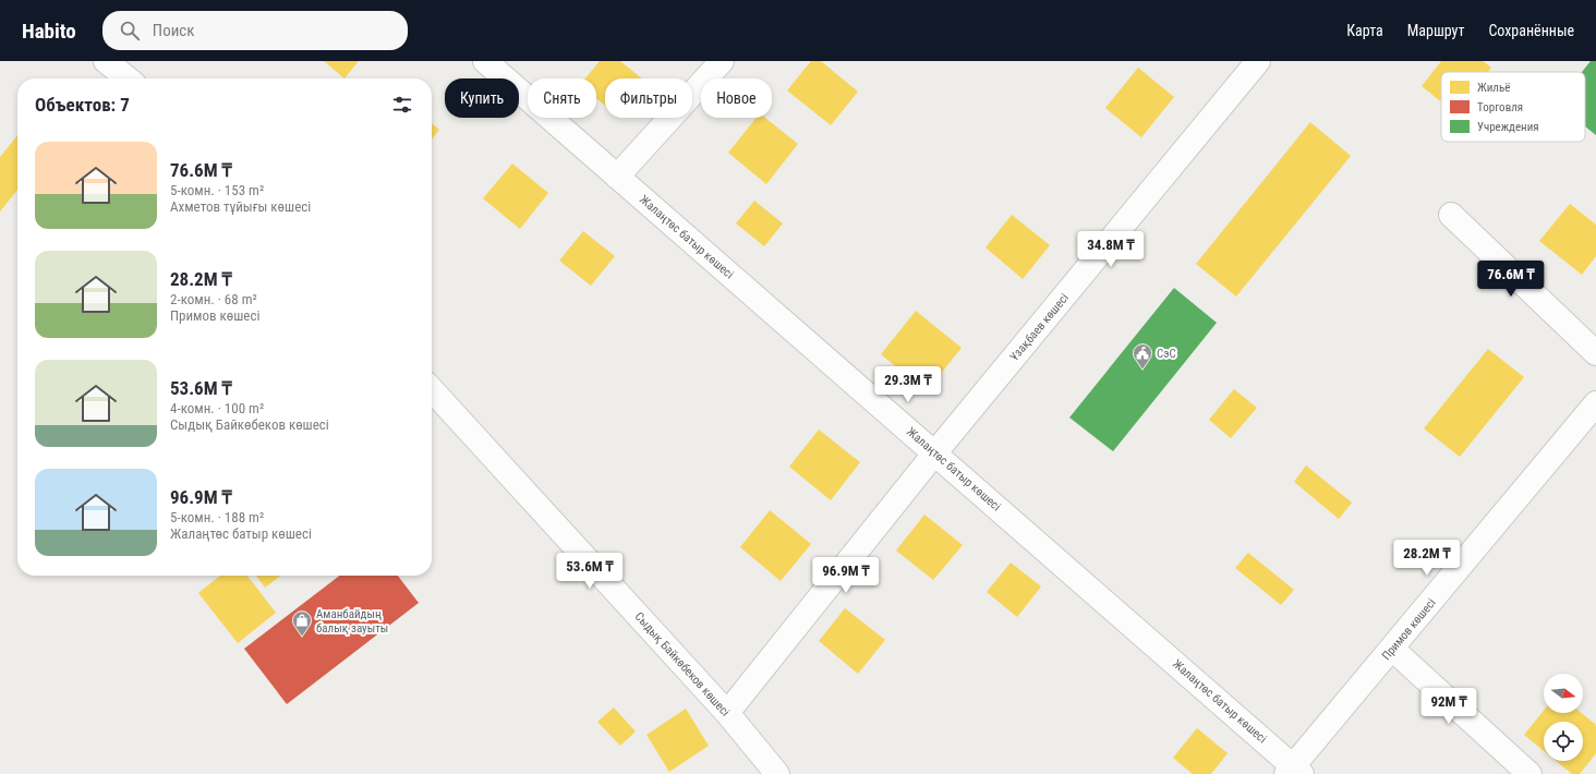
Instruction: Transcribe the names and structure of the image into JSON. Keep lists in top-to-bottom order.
{
  "streets": {
    "street": [
      "Жалаңтөс батыр көшесі",
      "Ұзақбаев көшесі",
      "Примов көшесі",
      "Сыдық Байкөбеков көшесі"
    ]
  },
  "crossings": [
    ["Жалаңтөс батыр көшесі", "Ұзақбаев көшесі"],
    ["Жалаңтөс батыр көшесі", "Примов көшесі"],
    ["Ұзақбаев көшесі", "Сыдық Байкөбеков көшесі"]
  ],
  "places": {
    "public building": ["СэС"],
    "shop": ["Аманбайдың балық зауыты"]
  },
  "legend": ["Жильё", "Торговля", "Учреждения"],
  "north": "right",
  "page": {
    "header": "Habito",
    "search": "Поиск",
    "nav": ["Карта", "Маршрут", "Сохранённые"],
    "chip": [
      "Купить",
      "Снять",
      "Фильтры",
      "Новое"
    ],
    "heading": "Объектов: 7",
    "list": [
      {
        "name": "76.6M ₸",
        "note": "5-комн. · 153 m² · Ахметов тұйығы көшесі"
      },
      {
        "name": "28.2M ₸",
        "note": "2-комн. · 68 m² · Примов көшесі"
      },
      {
        "name": "53.6M ₸",
        "note": "4-комн. · 100 m² · Сыдық Байкөбеков көшесі"
      },
      {
        "name": "96.9M ₸",
        "note": "5-комн. · 188 m² · Жалаңтөс батыр көшесі"
      }
    ],
    "price": [
      "34.8M ₸",
      "76.6M ₸",
      "29.3M ₸",
      "28.2M ₸",
      "53.6M ₸",
      "96.9M ₸",
      "92M ₸"
    ]
  }
}
